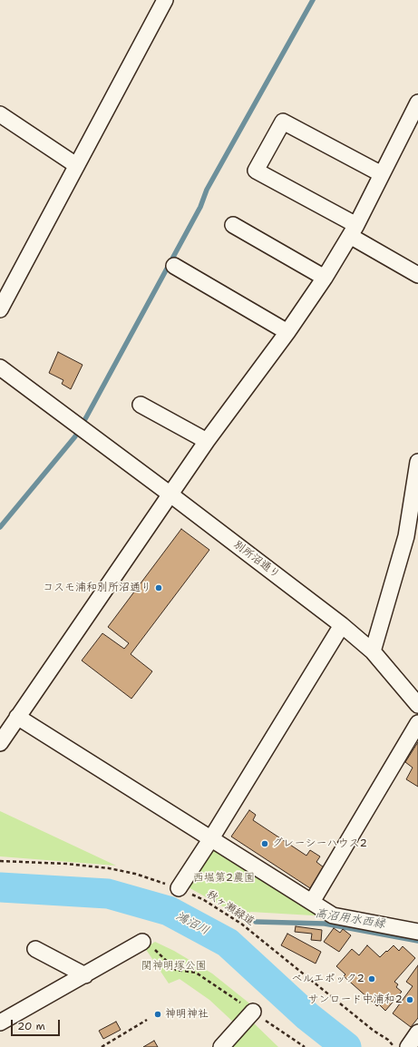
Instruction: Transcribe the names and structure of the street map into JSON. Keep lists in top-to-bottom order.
{
  "streets": {
    "street": ["別所沼通り"],
    "path": ["秋ヶ瀬緑道"]
  },
  "water": ["高沼用水西縁", "鴻沼川"],
  "parks": ["西堀第2農園", "関神明塚公園"],
  "places": [
    "コスモ浦和別所沼通り",
    "グレーシーハウス2",
    "ベルエポック2",
    "サンロード中浦和2",
    "神明神社"
  ],
  "scale_bar": "20 m"
}
